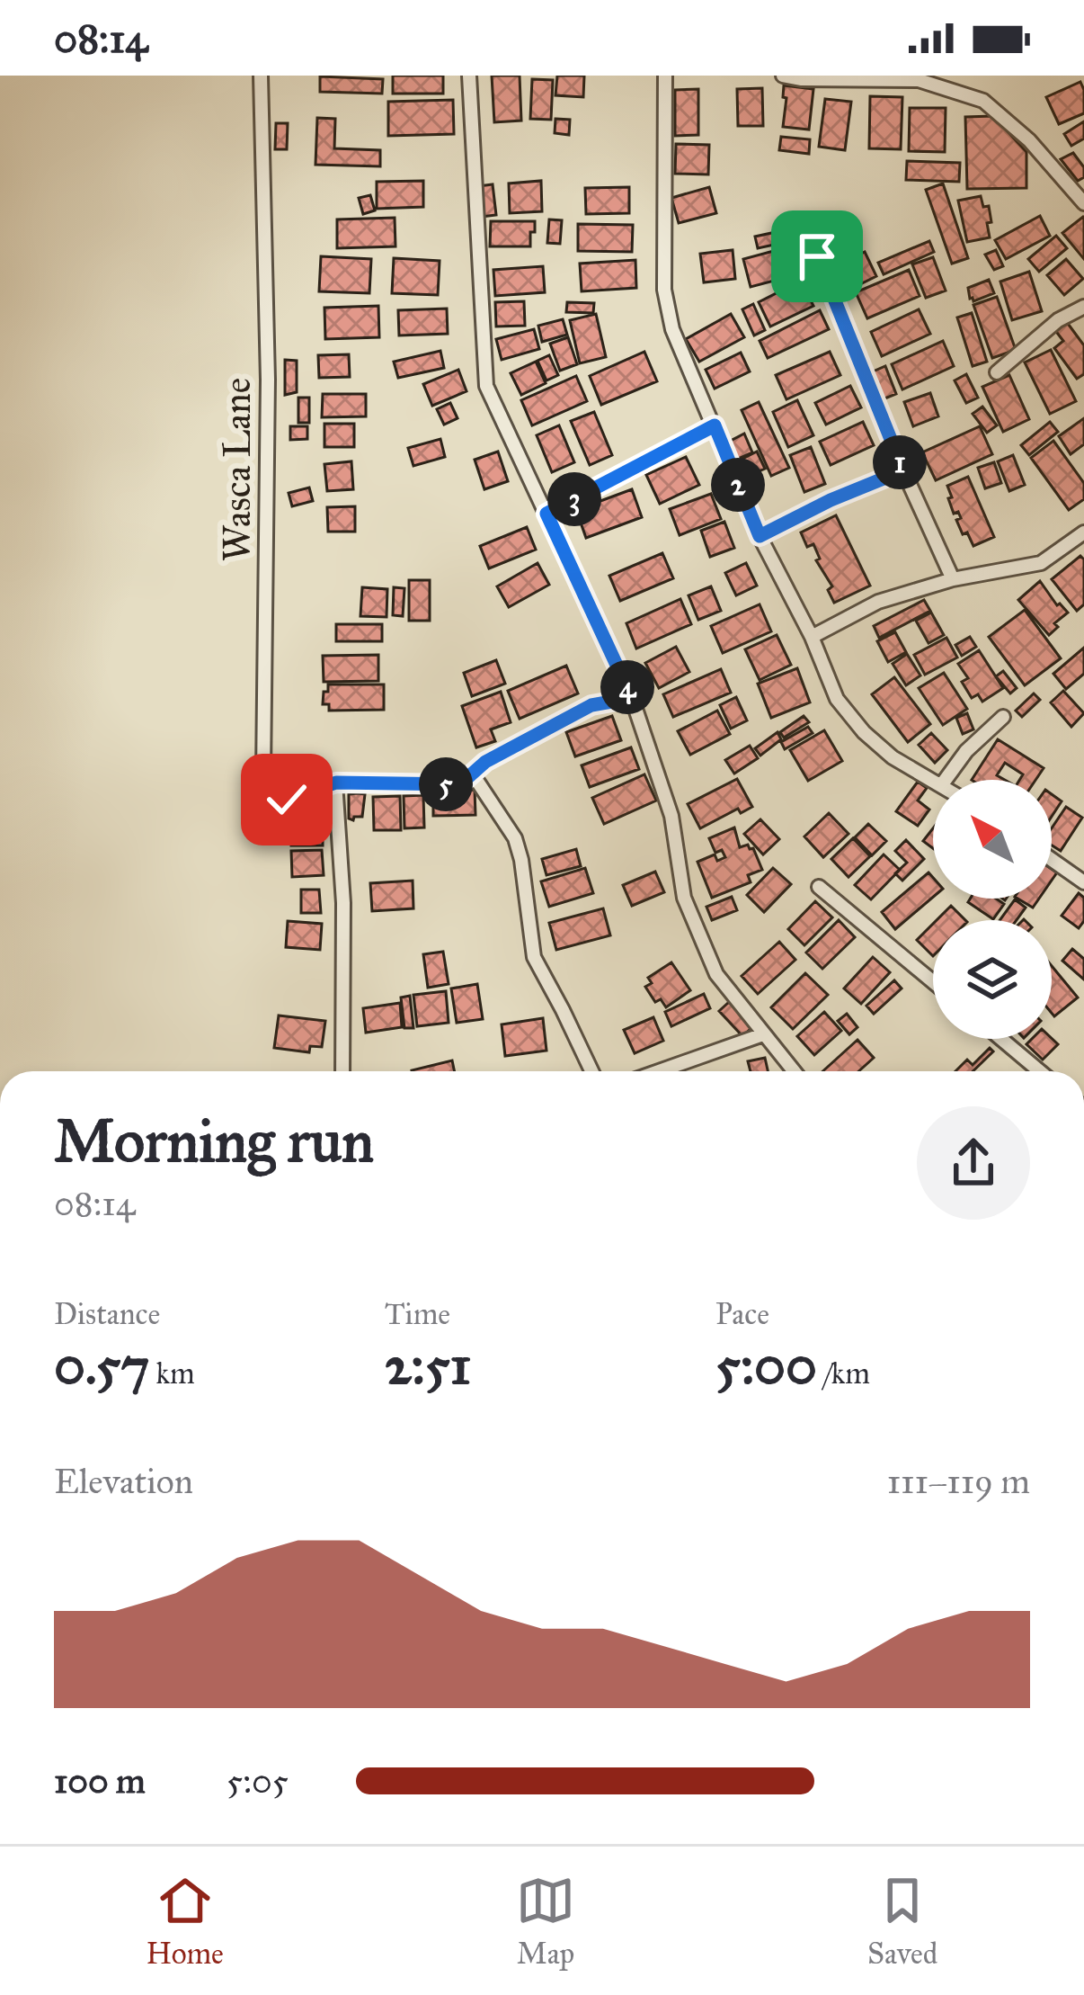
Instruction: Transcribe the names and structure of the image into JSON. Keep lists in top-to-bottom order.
{
  "streets": {
    "street": ["Wasca Lane"]
  },
  "north": "top left",
  "page": {
    "status": "08:14",
    "pins": [
      "1",
      "2",
      "3",
      "4",
      "5"
    ],
    "heading": ["Morning run", "08:14"],
    "stats": [
      ["Distance", "0.57 km"],
      ["Time", "2:51"],
      ["Pace", "5:00 /km"]
    ],
    "chart": ["Elevation", "111–119 m"],
    "list": [
      {
        "name": "100 m",
        "note": "5:05"
      }
    ],
    "tabs": ["Home", "Map", "Saved"]
  }
}
